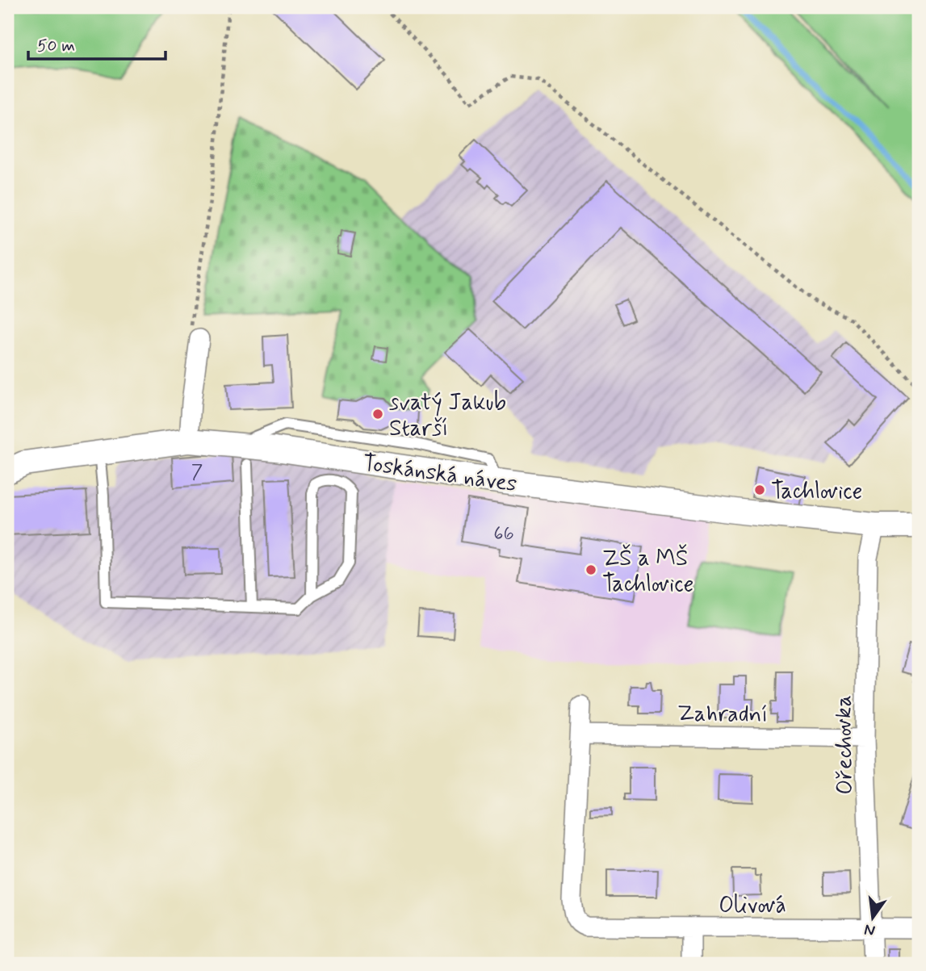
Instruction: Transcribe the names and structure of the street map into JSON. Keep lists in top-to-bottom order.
{
  "streets": {
    "street": [
      "Toskánská náves",
      "Zahradní",
      "Ořechovka",
      "Olivová"
    ]
  },
  "crossings": [
    ["Toskánská náves", "Ořechovka"],
    ["Zahradní", "Ořechovka"],
    ["Zahradní", "Olivová"],
    ["Ořechovka", "Olivová"]
  ],
  "places": ["svatý Jakub Starší", "Tachlovice", "ZŠ a MŠ Tachlovice"],
  "house_numbers": ["7", "66"],
  "scale_bar": "50 m",
  "north": "bottom"
}
